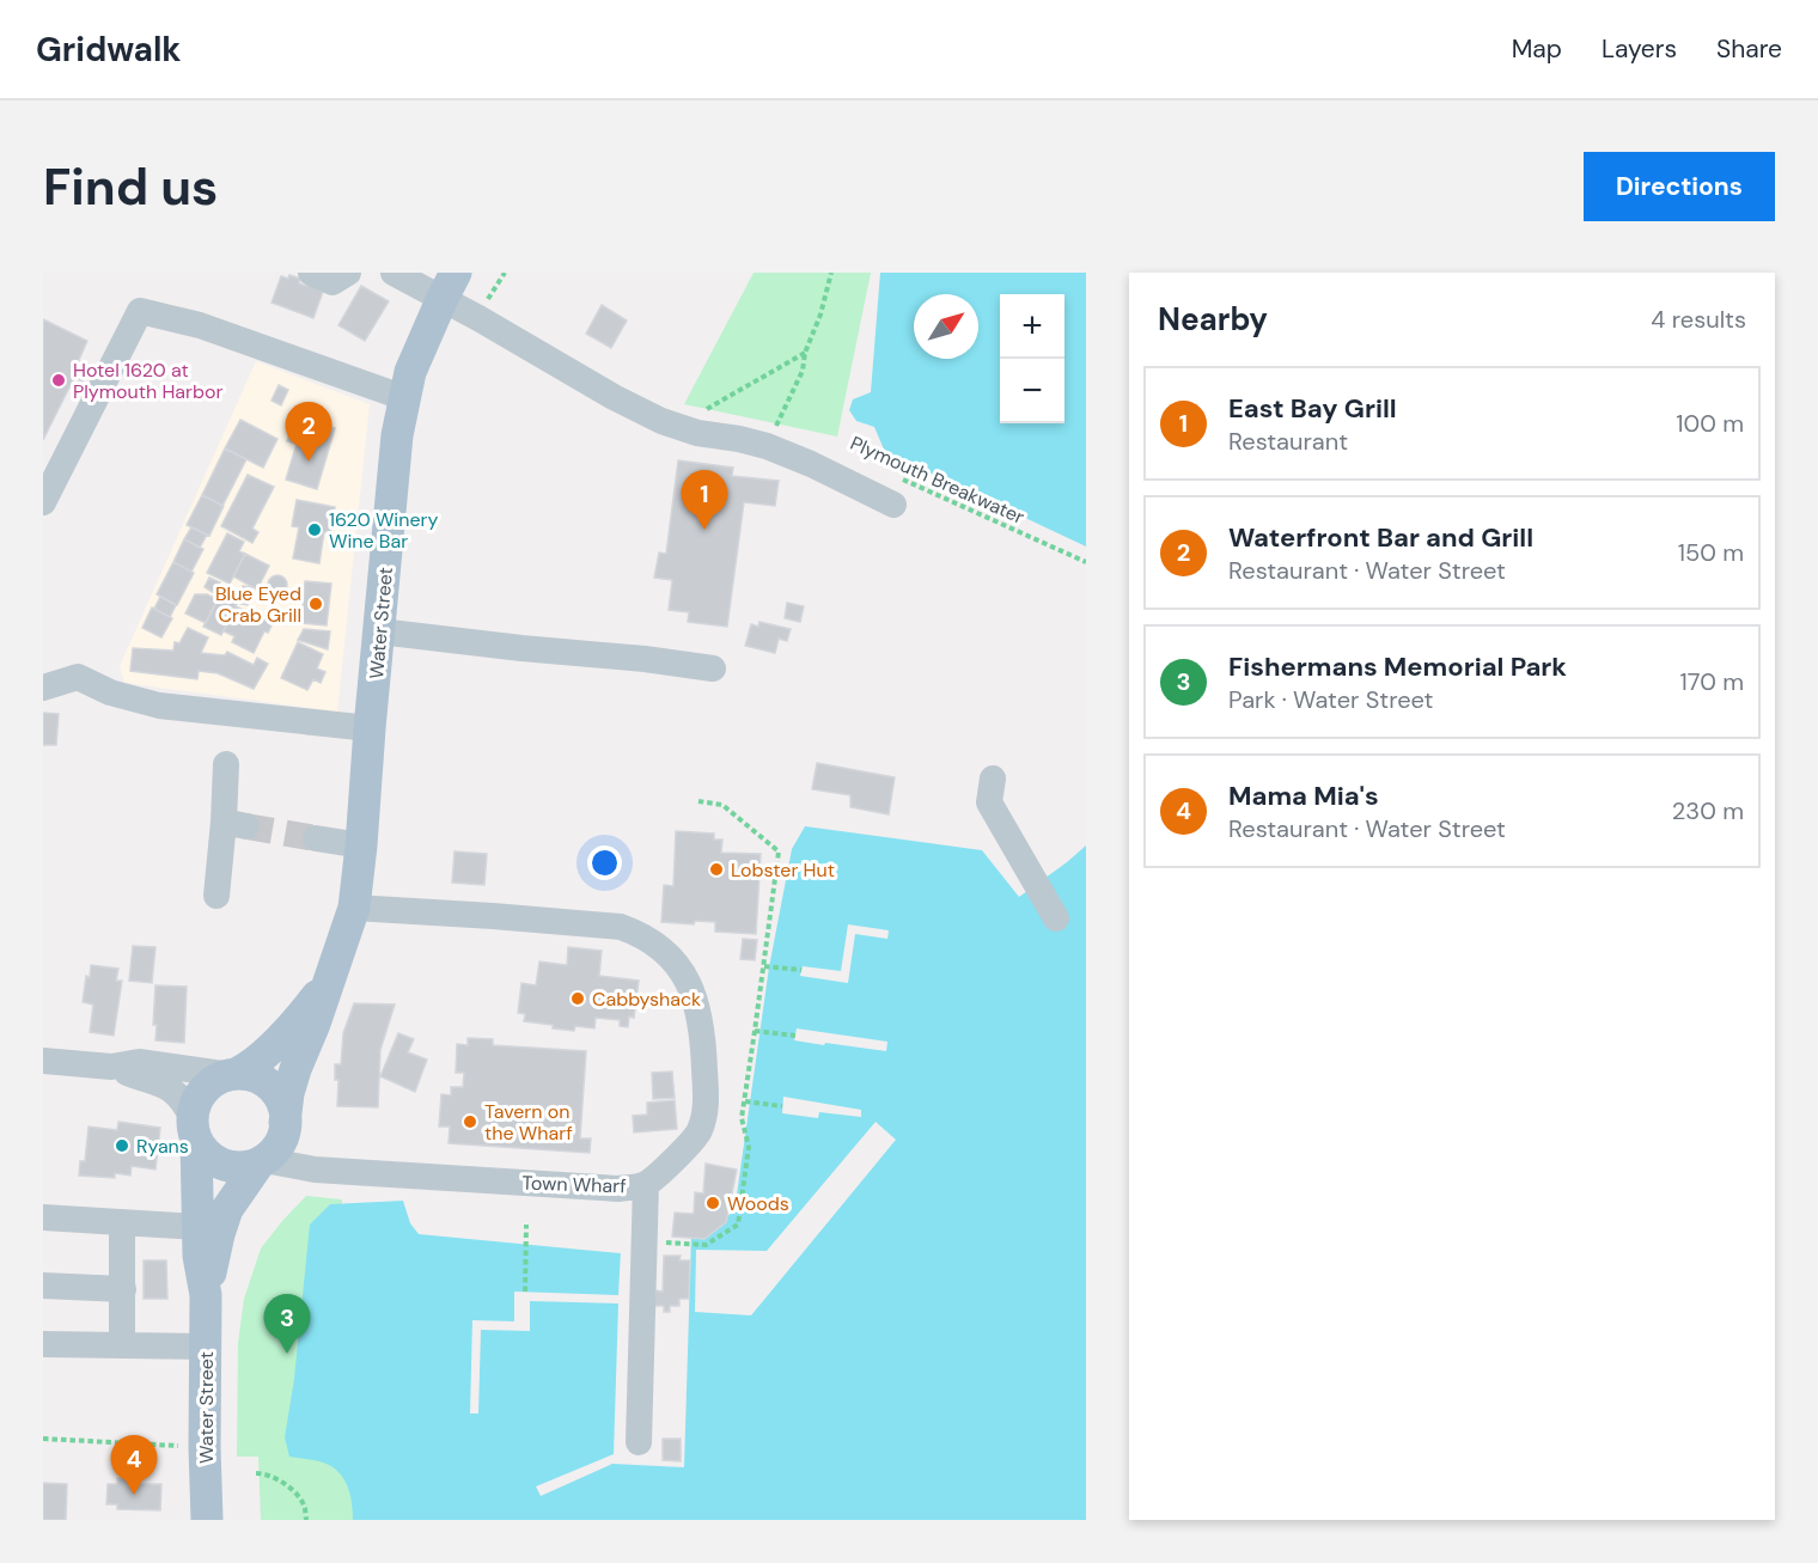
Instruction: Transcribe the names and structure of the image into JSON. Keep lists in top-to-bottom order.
{
  "streets": {
    "main road": ["Water Street"],
    "street": ["Town Wharf"],
    "path": ["Plymouth Breakwater"]
  },
  "crossings": [
    ["Water Street", "Town Wharf"]
  ],
  "places": [
    "Hotel 1620 at Plymouth Harbor",
    "1620 Winery Wine Bar",
    "Blue Eyed Crab Grill",
    "Lobster Hut",
    "Cabbyshack",
    "Tavern on the Wharf",
    "Ryans",
    "Woods"
  ],
  "north": "top right",
  "page": {
    "header": "Gridwalk",
    "nav": ["Map", "Layers", "Share"],
    "buttons": "Directions",
    "title": "Find us",
    "heading": ["Nearby", "4 results"],
    "map_buttons": ["+", "−"],
    "list": [
      {
        "mark": "1",
        "name": "East Bay Grill",
        "note": "Restaurant",
        "value": "100 m"
      },
      {
        "mark": "2",
        "name": "Waterfront Bar and Grill",
        "note": "Restaurant · Water Street",
        "value": "150 m"
      },
      {
        "mark": "3",
        "name": "Fishermans Memorial Park",
        "note": "Park · Water Street",
        "value": "170 m"
      },
      {
        "mark": "4",
        "name": "Mama Mia's",
        "note": "Restaurant · Water Street",
        "value": "230 m"
      }
    ],
    "pins": [
      "2",
      "1",
      "3",
      "4"
    ]
  }
}
